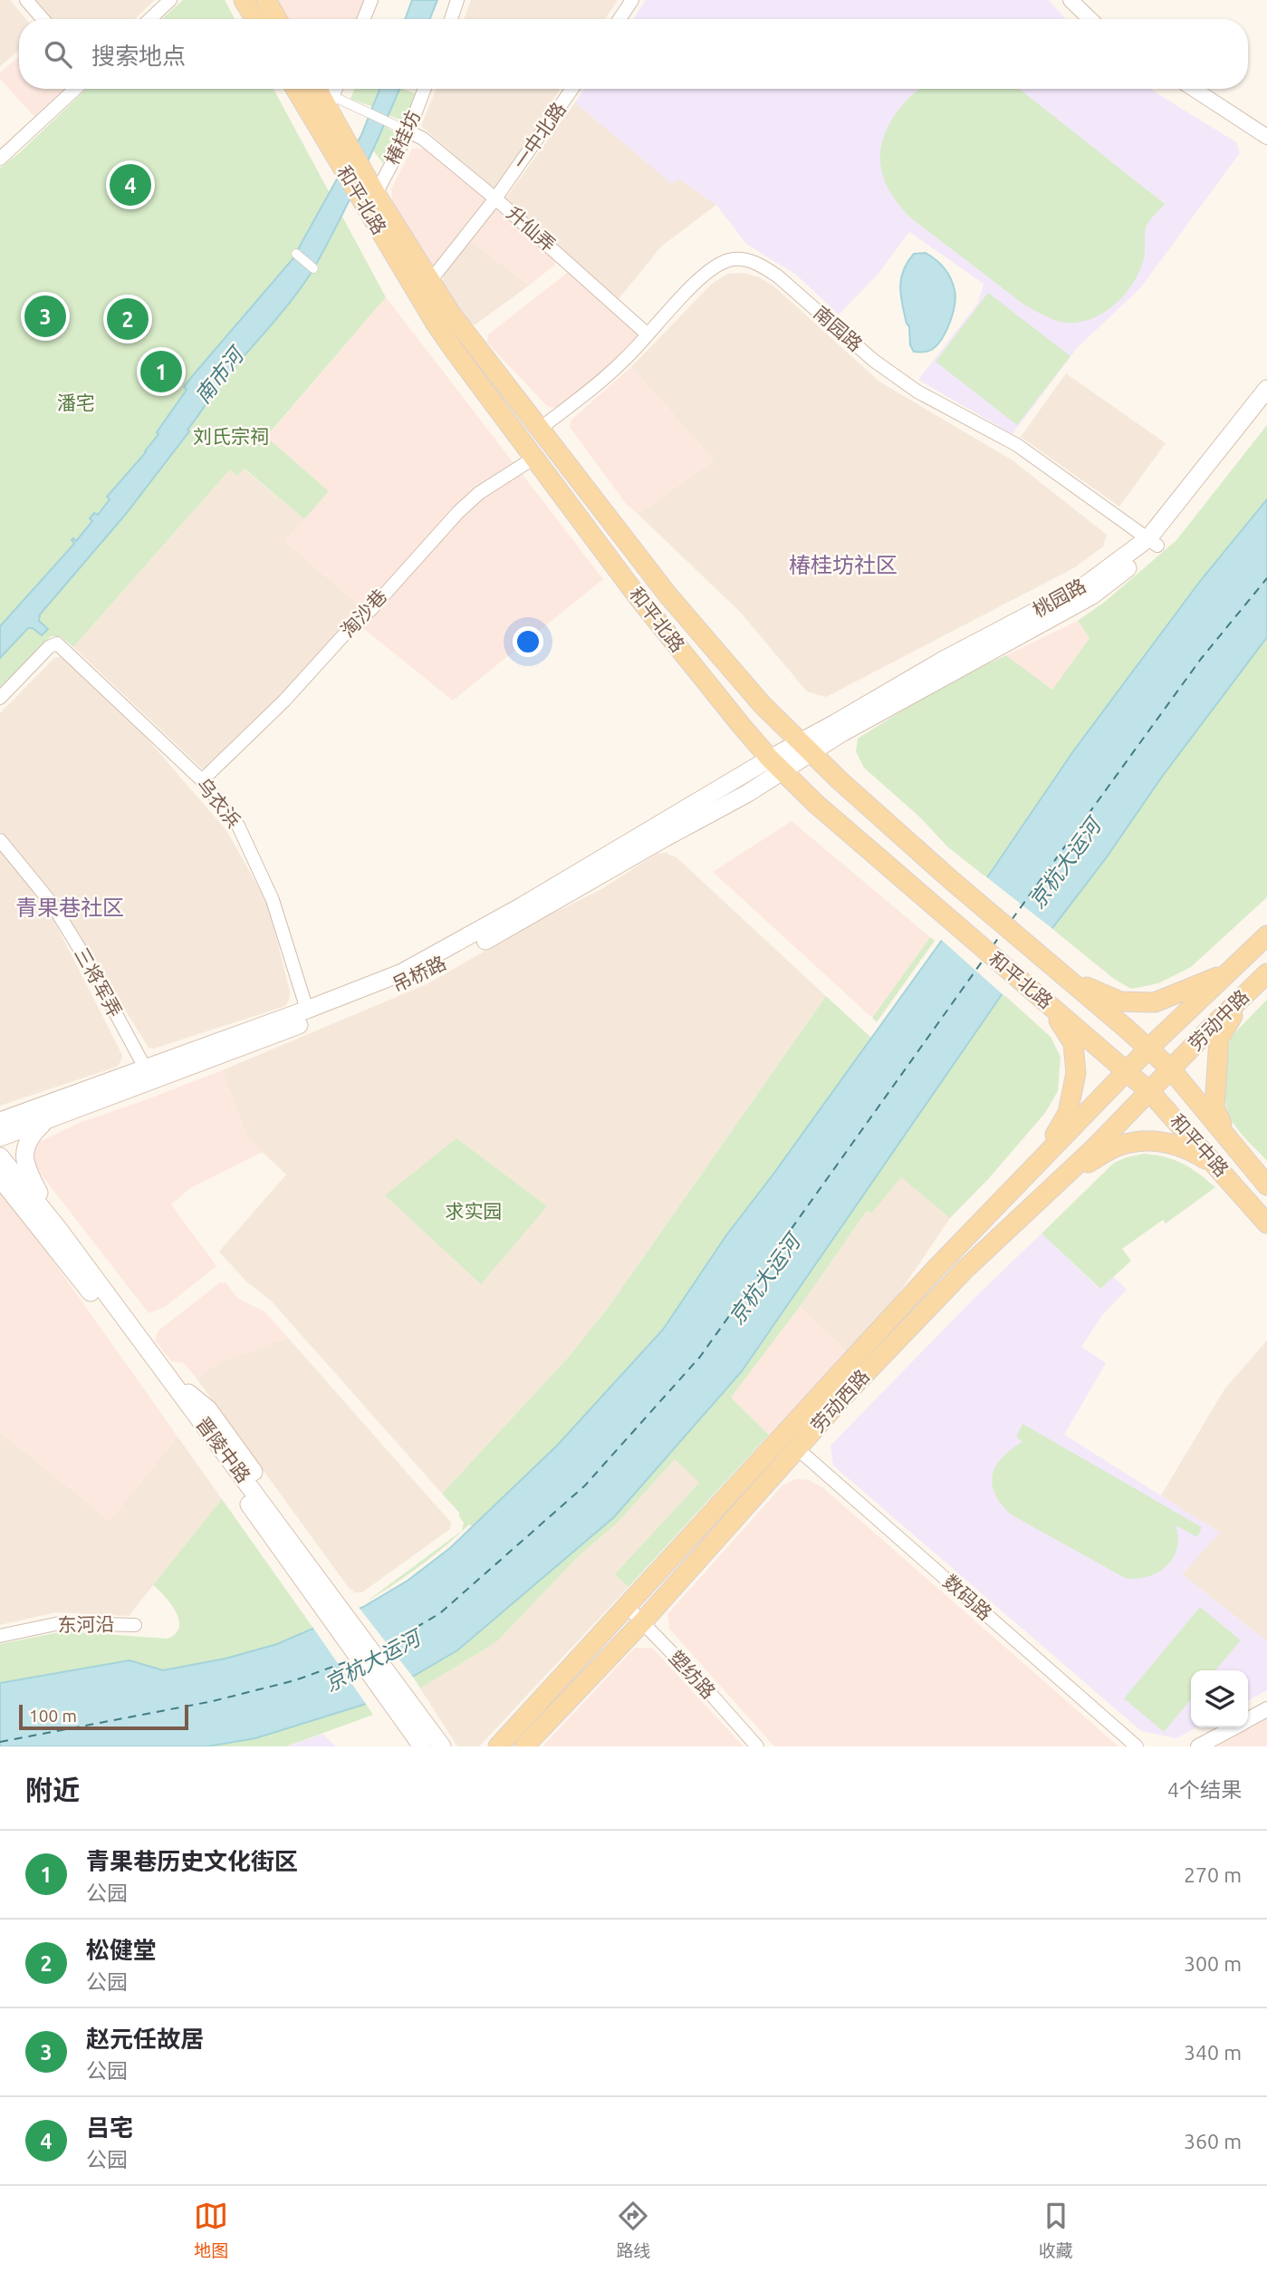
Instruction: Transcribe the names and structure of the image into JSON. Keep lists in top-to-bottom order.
{
  "streets": {
    "main road": [
      "和平北路",
      "桃园路",
      "吊桥路",
      "劳动中路",
      "和平中路",
      "劳动西路",
      "晋陵中路"
    ],
    "street": [
      "一中北路",
      "椿桂坊",
      "升仙弄",
      "南园路",
      "淘沙巷",
      "乌衣浜",
      "三将军弄",
      "数码路",
      "东河沿",
      "塑纺路"
    ]
  },
  "crossings": [
    ["一中北路", "和平北路"],
    ["一中北路", "升仙弄"],
    ["椿桂坊", "和平北路"],
    ["椿桂坊", "升仙弄"],
    ["和平北路", "南园路"],
    ["和平北路", "桃园路"],
    ["和平北路", "淘沙巷"],
    ["和平北路", "吊桥路"],
    ["和平北路", "和平中路"],
    ["和平北路", "劳动西路"],
    ["升仙弄", "南园路"],
    ["南园路", "桃园路"],
    ["桃园路", "吊桥路"],
    ["淘沙巷", "乌衣浜"],
    ["乌衣浜", "吊桥路"],
    ["吊桥路", "三将军弄"],
    ["劳动中路", "和平中路"],
    ["劳动中路", "劳动西路"],
    ["和平中路", "劳动西路"],
    ["劳动西路", "数码路"],
    ["劳动西路", "塑纺路"]
  ],
  "districts": ["椿桂坊社区", "青果巷社区"],
  "water": ["南市河", "京杭大运河"],
  "parks": ["潘宅", "刘氏宗祠", "求实园"],
  "scale_bar": "100 m",
  "page": {
    "search": "搜索地点",
    "pins": [
      "4",
      "3",
      "2",
      "1"
    ],
    "scale": "100 m",
    "heading": ["附近", "4个结果"],
    "list": [
      {
        "mark": "1",
        "name": "青果巷历史文化街区",
        "note": "公园",
        "value": "270 m"
      },
      {
        "mark": "2",
        "name": "松健堂",
        "note": "公园",
        "value": "300 m"
      },
      {
        "mark": "3",
        "name": "赵元任故居",
        "note": "公园",
        "value": "340 m"
      },
      {
        "mark": "4",
        "name": "吕宅",
        "note": "公园",
        "value": "360 m"
      }
    ],
    "nav": ["地图", "路线", "收藏"]
  }
}
